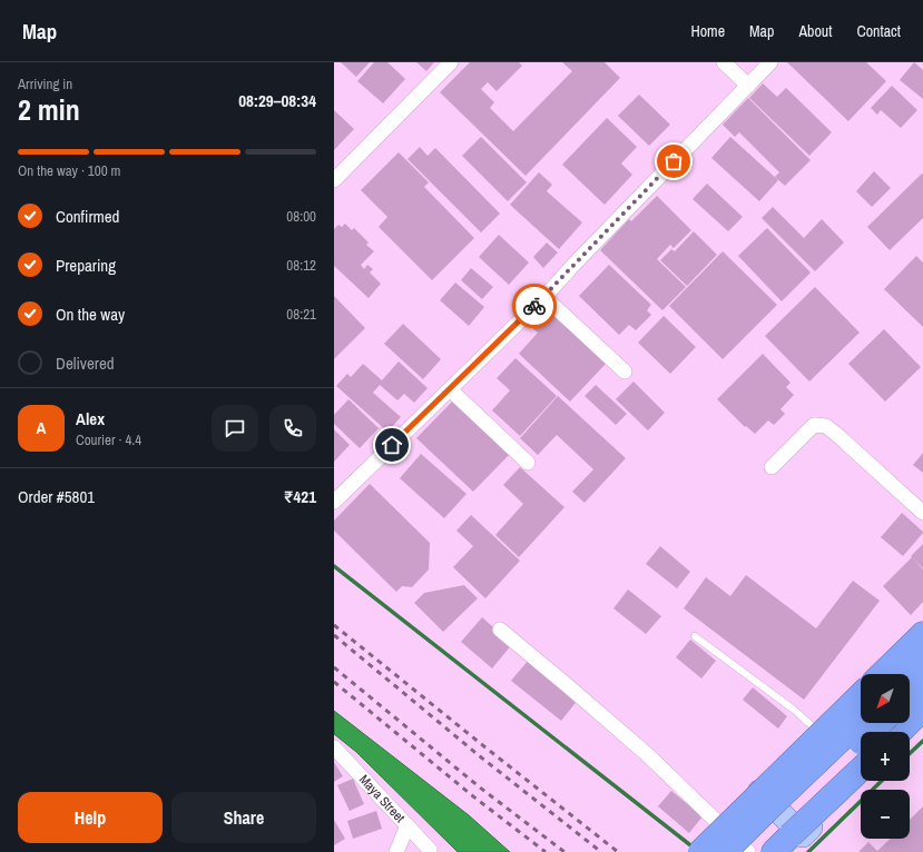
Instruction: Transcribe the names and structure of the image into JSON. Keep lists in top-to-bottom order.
{
  "streets": {
    "street": ["Maya Street"]
  },
  "north": "bottom left",
  "page": {
    "header": "Map",
    "nav": [
      "Home",
      "Map",
      "About",
      "Contact"
    ],
    "heading": ["2 min", "Arriving in", "08:29–08:34"],
    "panel": [
      "Alex",
      "Courier · 4.4",
      "Order #5801",
      "₹421"
    ],
    "bar": "On the way · 100 m",
    "list": [
      ["Confirmed", "08:00"],
      ["Preparing", "08:12"],
      ["On the way", "08:21"],
      "Delivered"
    ],
    "round": "A",
    "map_buttons": ["+", "−"],
    "buttons": ["Help", "Share"]
  }
}
